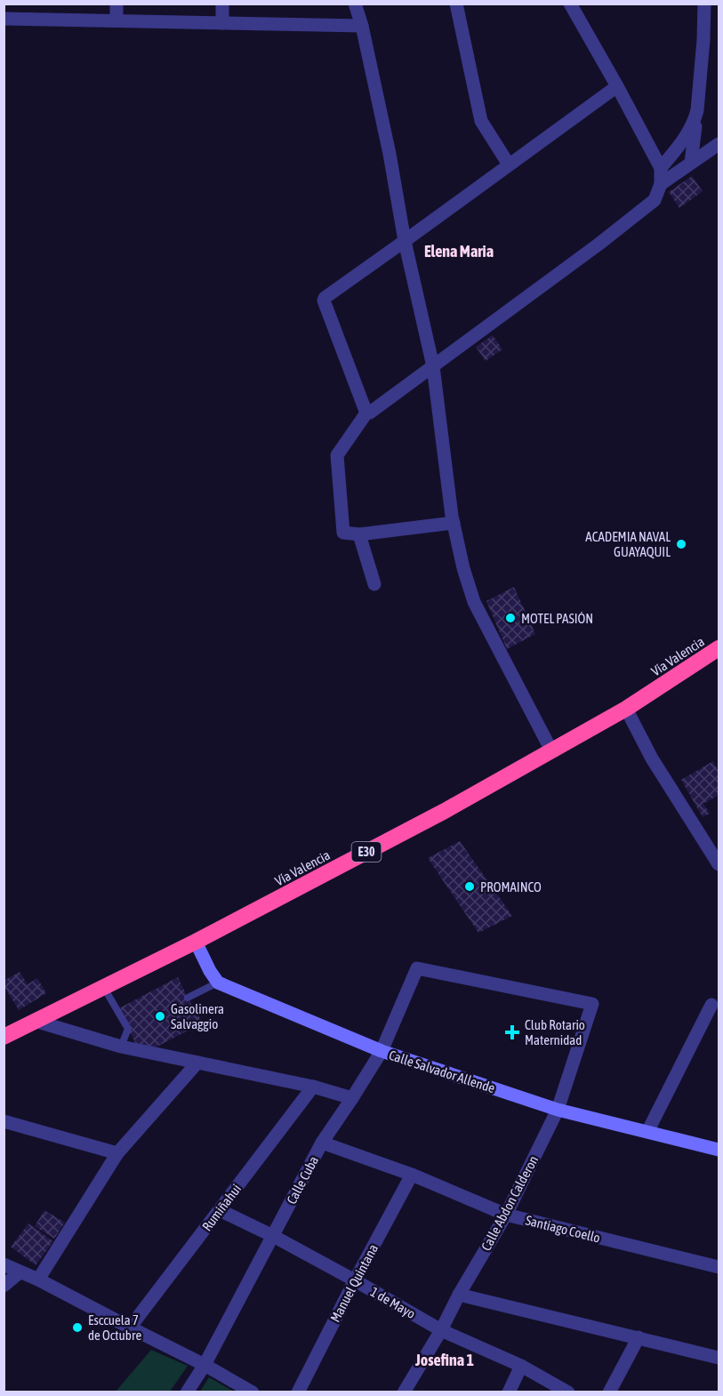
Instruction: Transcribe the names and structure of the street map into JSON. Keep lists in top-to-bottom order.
{
  "streets": {
    "highway": ["Vía Valencia", "E30"],
    "street": [
      "Calle Salvador Allende",
      "Calle Cuba",
      "Calle Abdon Calderon",
      "Rumiñahui",
      "Santiago Coello",
      "Manuel Quintana",
      "1 de Mayo"
    ]
  },
  "crossings": [
    ["Calle Salvador Allende", "Calle Cuba"],
    ["Calle Salvador Allende", "Calle Abdon Calderon"],
    ["Calle Cuba", "Calle Abdon Calderon"],
    ["Calle Cuba", "Santiago Coello"],
    ["Calle Cuba", "1 de Mayo"],
    ["Calle Abdon Calderon", "Santiago Coello"],
    ["Calle Abdon Calderon", "1 de Mayo"],
    ["Rumiñahui", "1 de Mayo"],
    ["Santiago Coello", "Manuel Quintana"],
    ["Manuel Quintana", "1 de Mayo"]
  ],
  "districts": ["Elena Maria", "Josefina 1"],
  "places": {
    "other": [
      "ACADEMIA NAVAL GUAYAQUIL",
      "MOTEL PASIÓN",
      "PROMAINCO",
      "Gasolinera Salvaggio",
      "Esccuela 7 de Octubre"
    ],
    "health": ["Club Rotario Maternidad"]
  }
}
